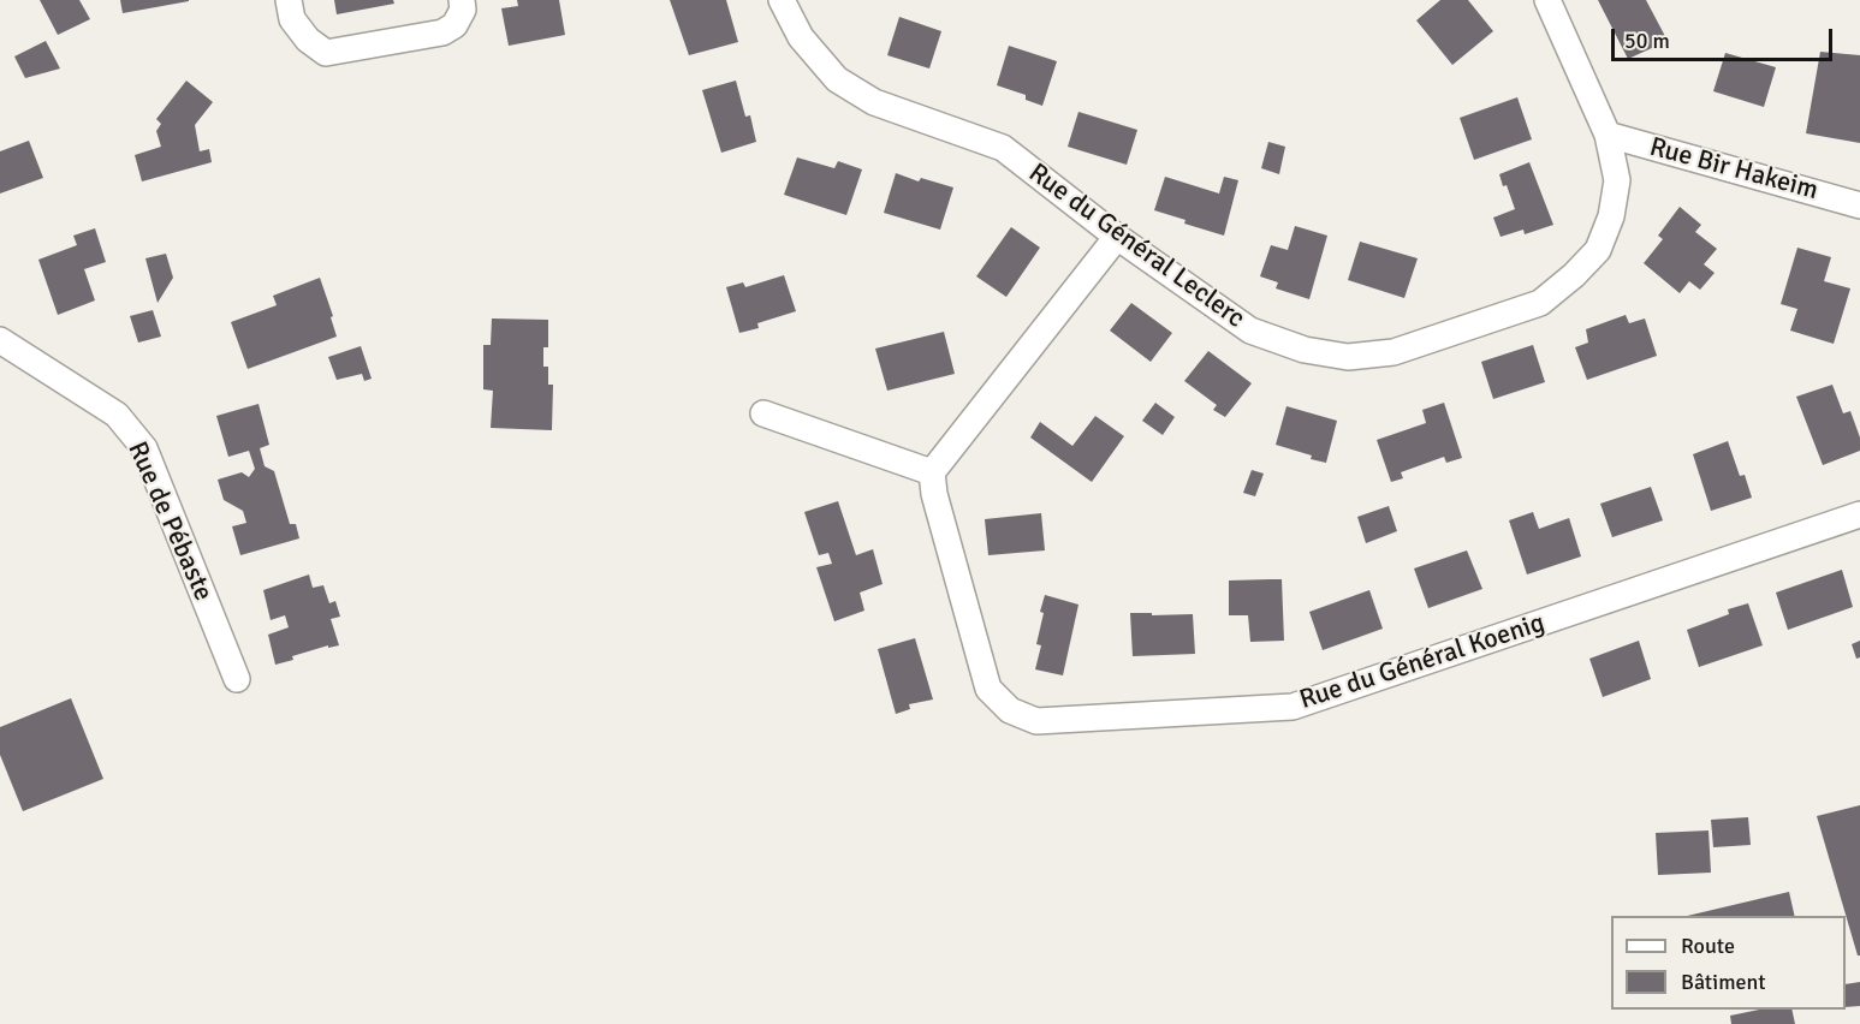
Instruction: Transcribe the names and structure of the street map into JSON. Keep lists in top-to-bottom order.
{
  "streets": {
    "street": [
      "Rue Bir Hakeim",
      "Rue du Général Leclerc",
      "Rue de Pébaste",
      "Rue du Général Koenig"
    ]
  },
  "crossings": [
    ["Rue Bir Hakeim", "Rue du Général Leclerc"]
  ],
  "legend": ["Route", "Bâtiment"],
  "scale_bar": "50 m"
}
